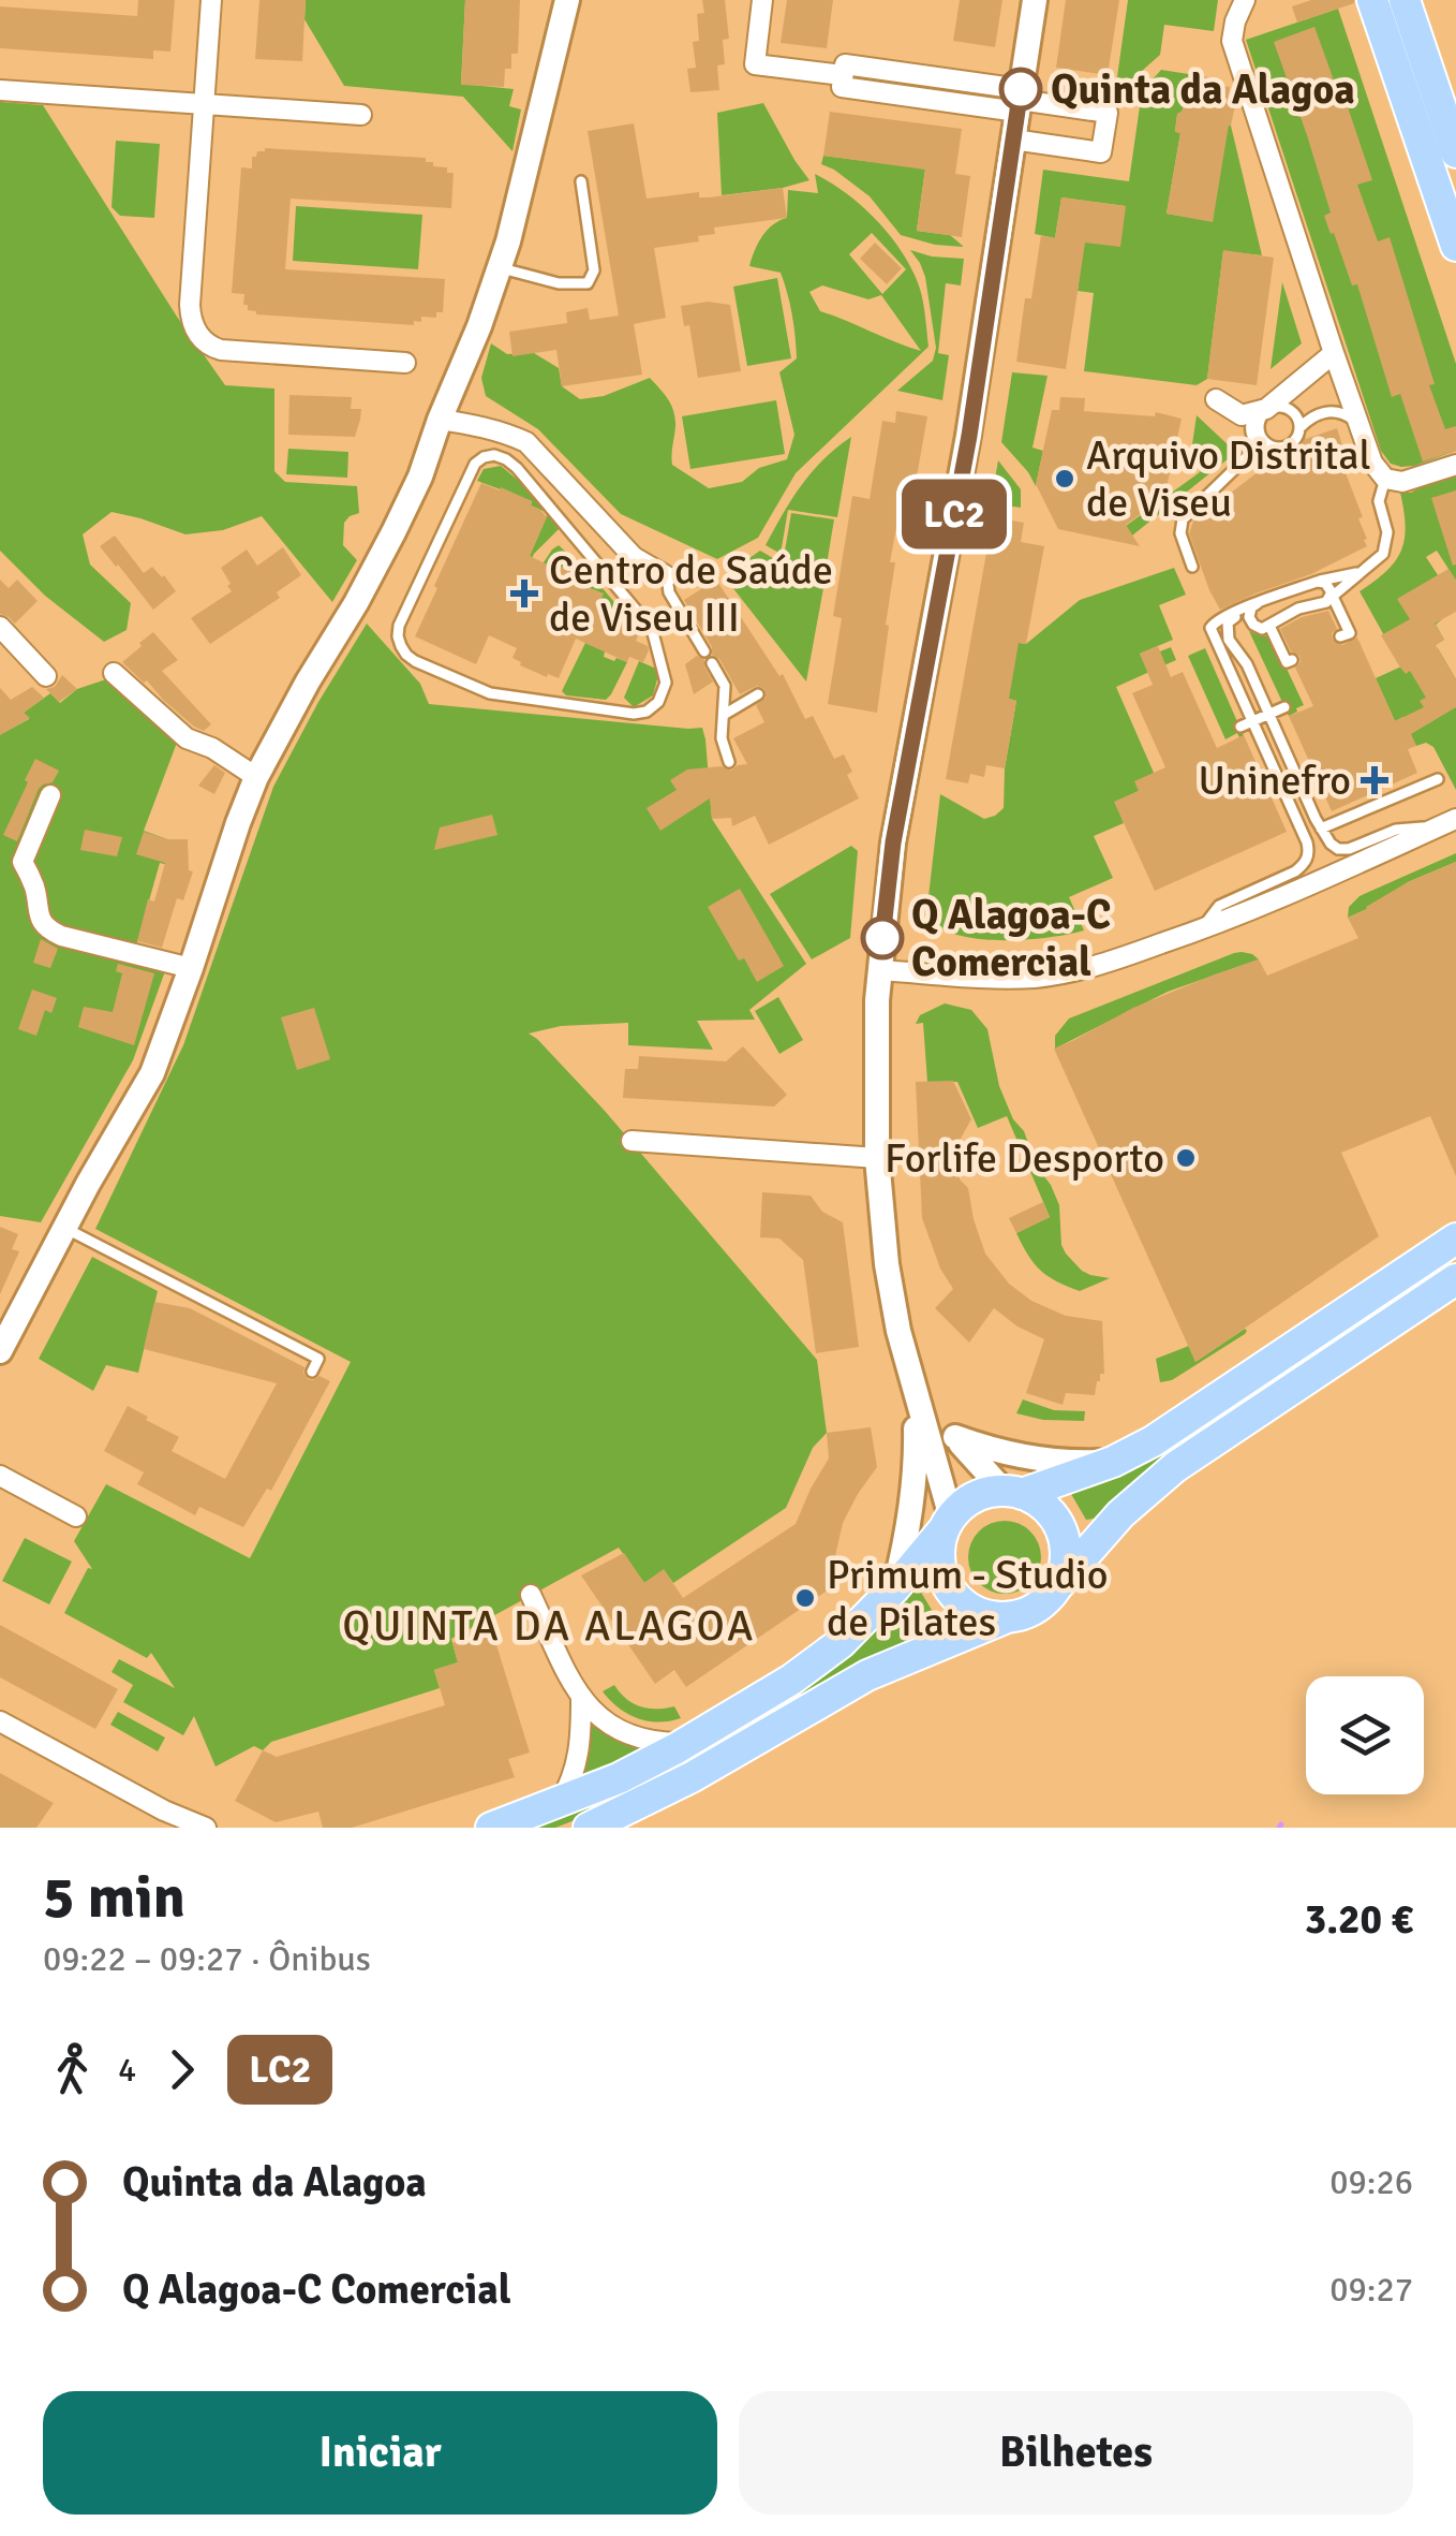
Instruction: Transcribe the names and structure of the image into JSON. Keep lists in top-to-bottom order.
{
  "districts": ["QUINTA DA ALAGOA"],
  "places": {
    "other": [
      "Quinta da Alagoa",
      "Arquivo Distrital de Viseu",
      "Q Alagoa-C Comercial",
      "Forlife Desporto",
      "Primum - Studio de Pilates"
    ],
    "health": ["Centro de Saúde de Viseu III", "Uninefro"]
  },
  "lines": ["bus line LC2"],
  "page": {
    "on_map": "LC2",
    "heading": ["5 min", "09:22 – 09:27 · Ônibus", "3.20 €"],
    "legs": ["4", "LC2"],
    "list": [
      {
        "name": "Quinta da Alagoa",
        "value": "09:26"
      },
      {
        "name": "Q Alagoa-C Comercial",
        "value": "09:27"
      }
    ],
    "buttons": ["Iniciar", "Bilhetes"]
  }
}
